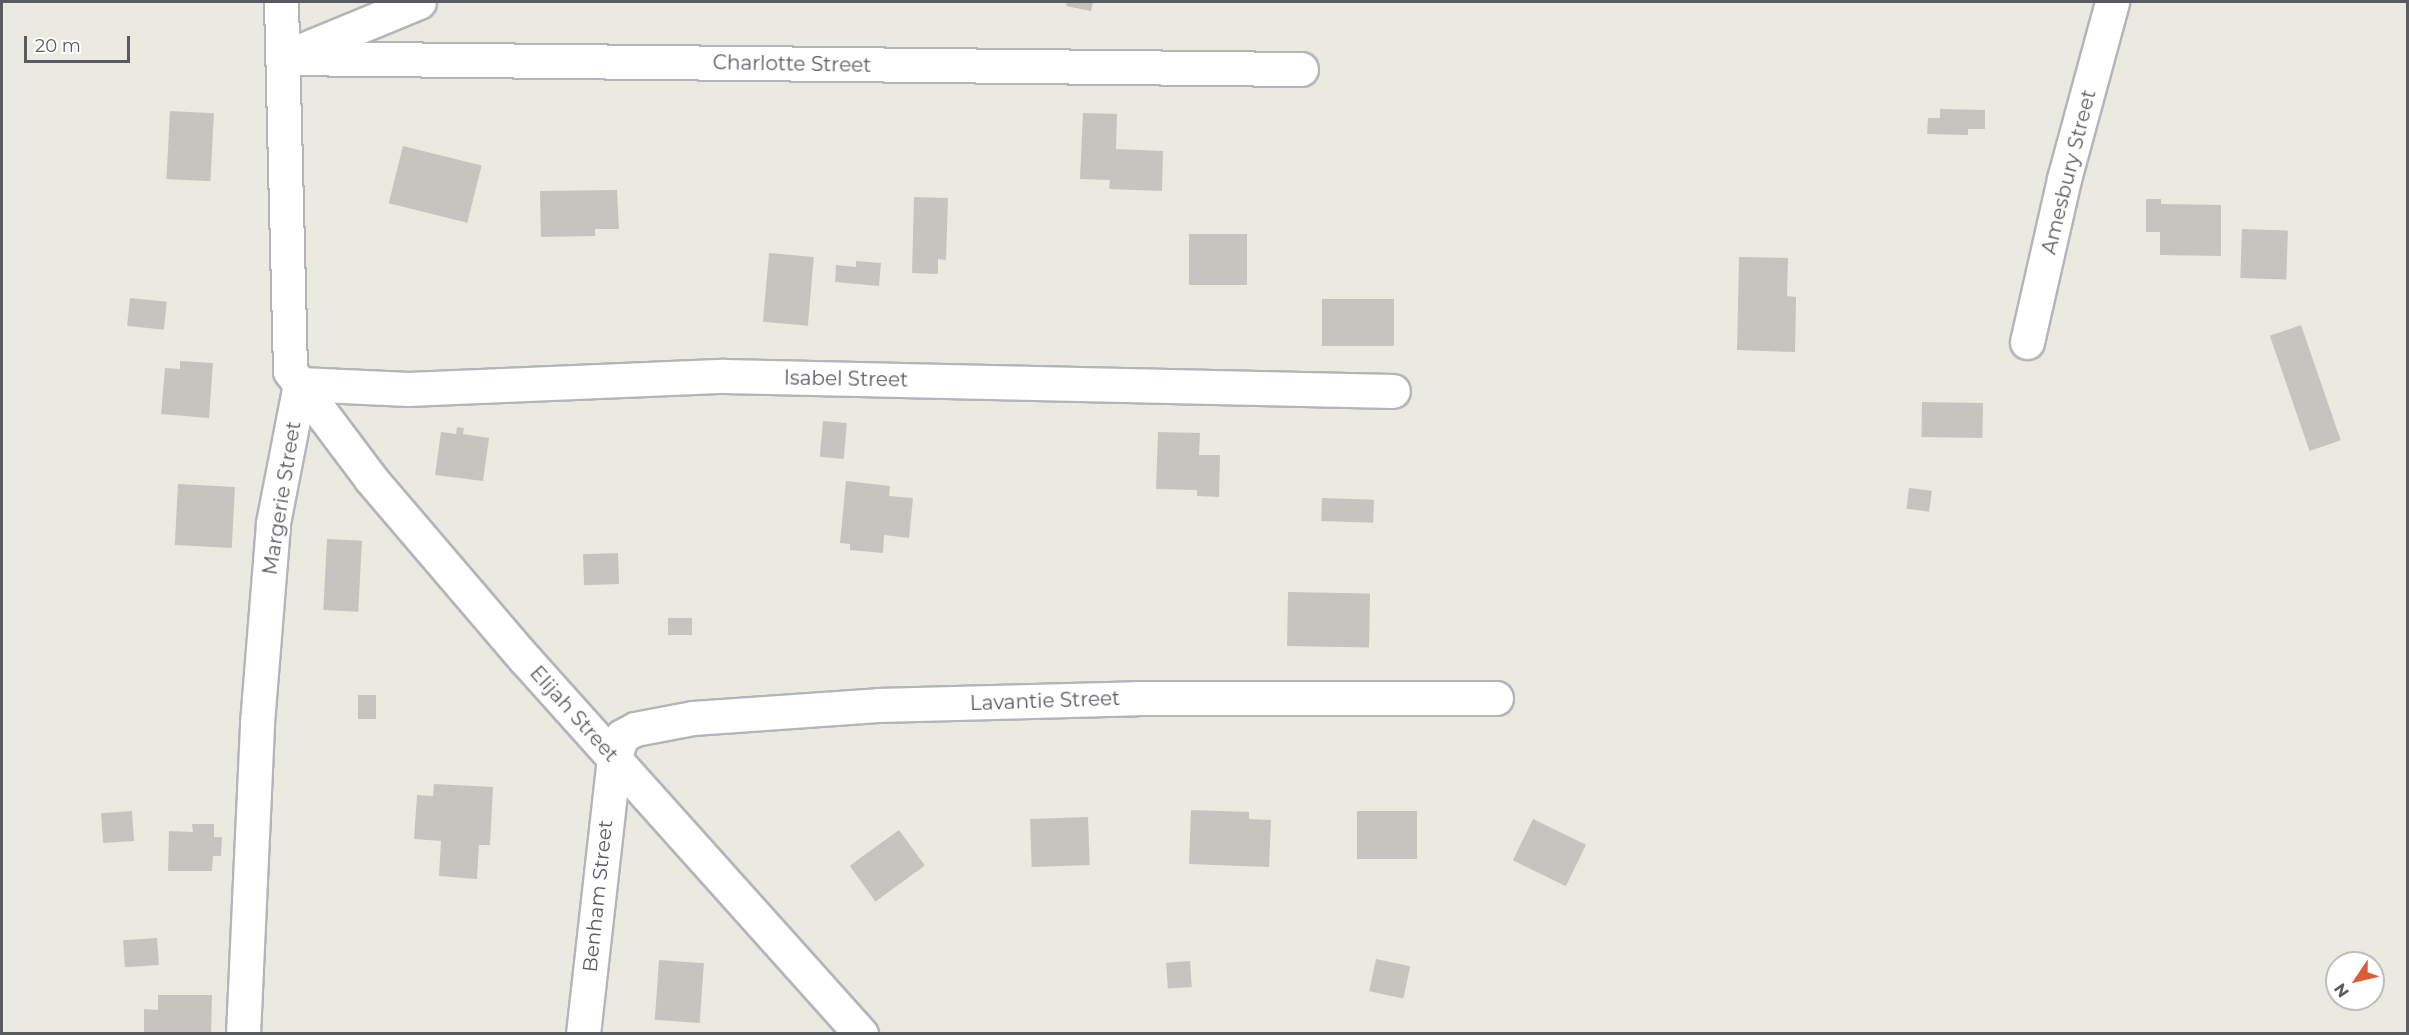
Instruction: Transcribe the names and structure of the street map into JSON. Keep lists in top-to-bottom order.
{
  "streets": {
    "street": [
      "Charlotte Street",
      "Amesbury Street",
      "Isabel Street",
      "Margerie Street",
      "Lavantie Street",
      "Elijah Street",
      "Benham Street"
    ]
  },
  "crossings": [
    ["Isabel Street", "Margerie Street"],
    ["Isabel Street", "Elijah Street"],
    ["Margerie Street", "Elijah Street"],
    ["Lavantie Street", "Elijah Street"],
    ["Lavantie Street", "Benham Street"],
    ["Elijah Street", "Benham Street"]
  ],
  "scale_bar": "20 m",
  "north": "bottom left"
}
